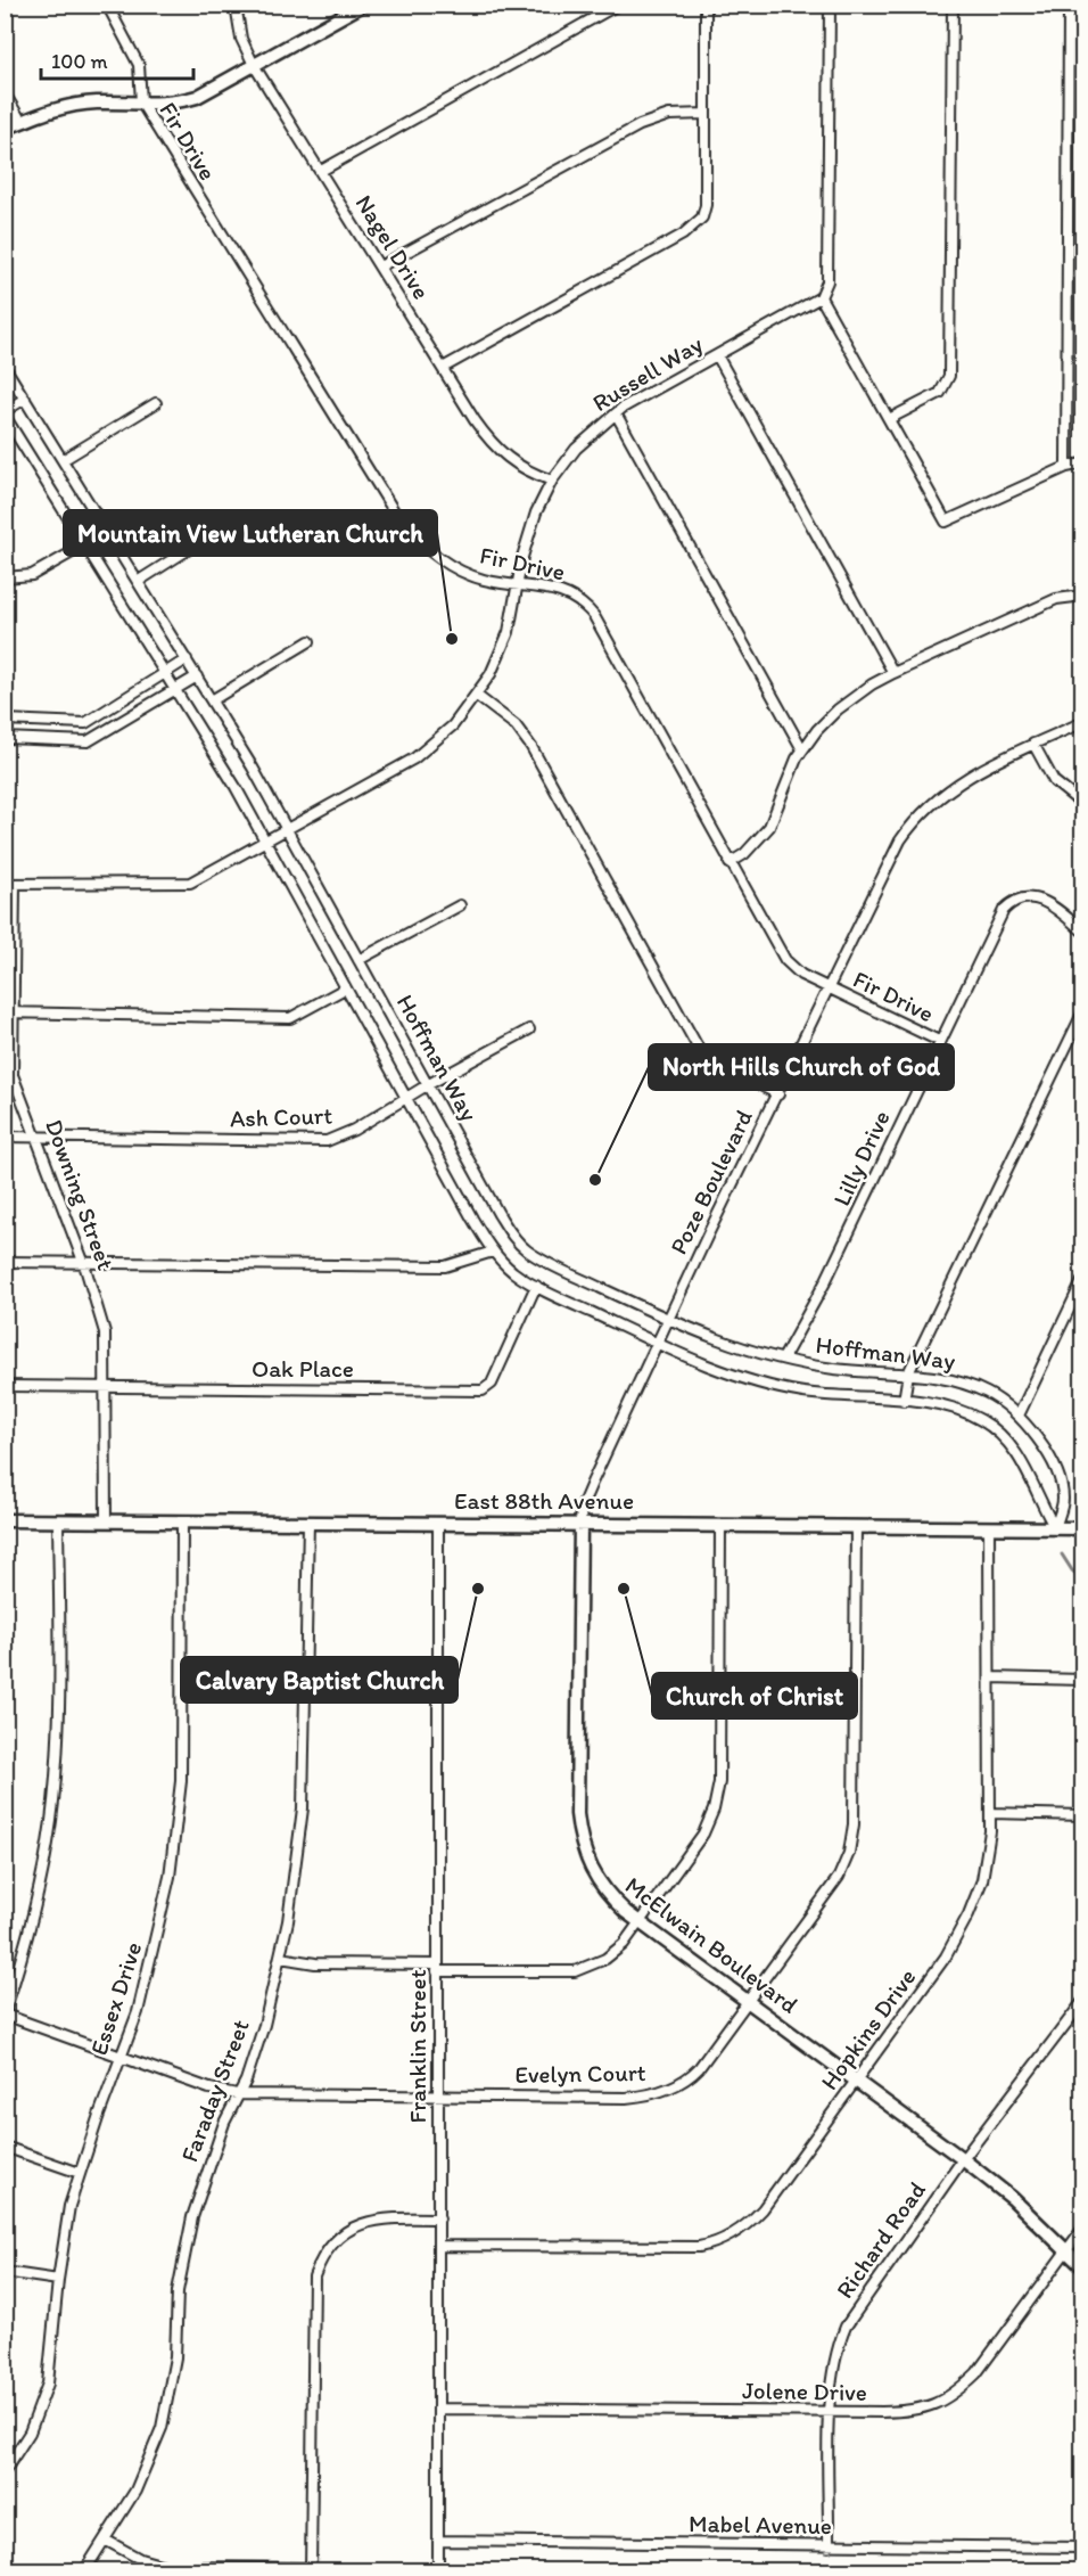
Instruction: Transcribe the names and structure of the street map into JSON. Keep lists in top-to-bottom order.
{
  "streets": {
    "street": [
      "Fir Drive",
      "Nagel Drive",
      "Russell Way",
      "Hoffman Way",
      "Ash Court",
      "Lilly Drive",
      "Poze Boulevard",
      "Downing Street",
      "Oak Place",
      "East 88th Avenue",
      "McElwain Boulevard",
      "Essex Drive",
      "Hopkins Drive",
      "Franklin Street",
      "Evelyn Court",
      "Faraday Street",
      "Richard Road",
      "Jolene Drive",
      "Mabel Avenue"
    ]
  },
  "crossings": [
    ["Fir Drive", "Russell Way"],
    ["Fir Drive", "Lilly Drive"],
    ["Fir Drive", "Poze Boulevard"],
    ["Nagel Drive", "Russell Way"],
    ["Russell Way", "Hoffman Way"],
    ["Russell Way", "Downing Street"],
    ["Hoffman Way", "Ash Court"],
    ["Hoffman Way", "Lilly Drive"],
    ["Hoffman Way", "Poze Boulevard"],
    ["Hoffman Way", "Oak Place"],
    ["Hoffman Way", "East 88th Avenue"],
    ["Ash Court", "Downing Street"],
    ["Poze Boulevard", "East 88th Avenue"],
    ["Poze Boulevard", "McElwain Boulevard"],
    ["Downing Street", "Oak Place"],
    ["Downing Street", "East 88th Avenue"],
    ["East 88th Avenue", "McElwain Boulevard"],
    ["East 88th Avenue", "Essex Drive"],
    ["East 88th Avenue", "Hopkins Drive"],
    ["East 88th Avenue", "Franklin Street"],
    ["East 88th Avenue", "Evelyn Court"],
    ["East 88th Avenue", "Faraday Street"],
    ["McElwain Boulevard", "Hopkins Drive"],
    ["McElwain Boulevard", "Evelyn Court"],
    ["McElwain Boulevard", "Richard Road"],
    ["McElwain Boulevard", "Jolene Drive"],
    ["Essex Drive", "Evelyn Court"],
    ["Hopkins Drive", "Franklin Street"],
    ["Franklin Street", "Evelyn Court"],
    ["Franklin Street", "Jolene Drive"],
    ["Franklin Street", "Mabel Avenue"],
    ["Evelyn Court", "Faraday Street"],
    ["Richard Road", "Jolene Drive"],
    ["Richard Road", "Mabel Avenue"]
  ],
  "places": [
    "Mountain View Lutheran Church",
    "North Hills Church of God",
    "Calvary Baptist Church",
    "Church of Christ"
  ],
  "scale_bar": "100 m"
}
